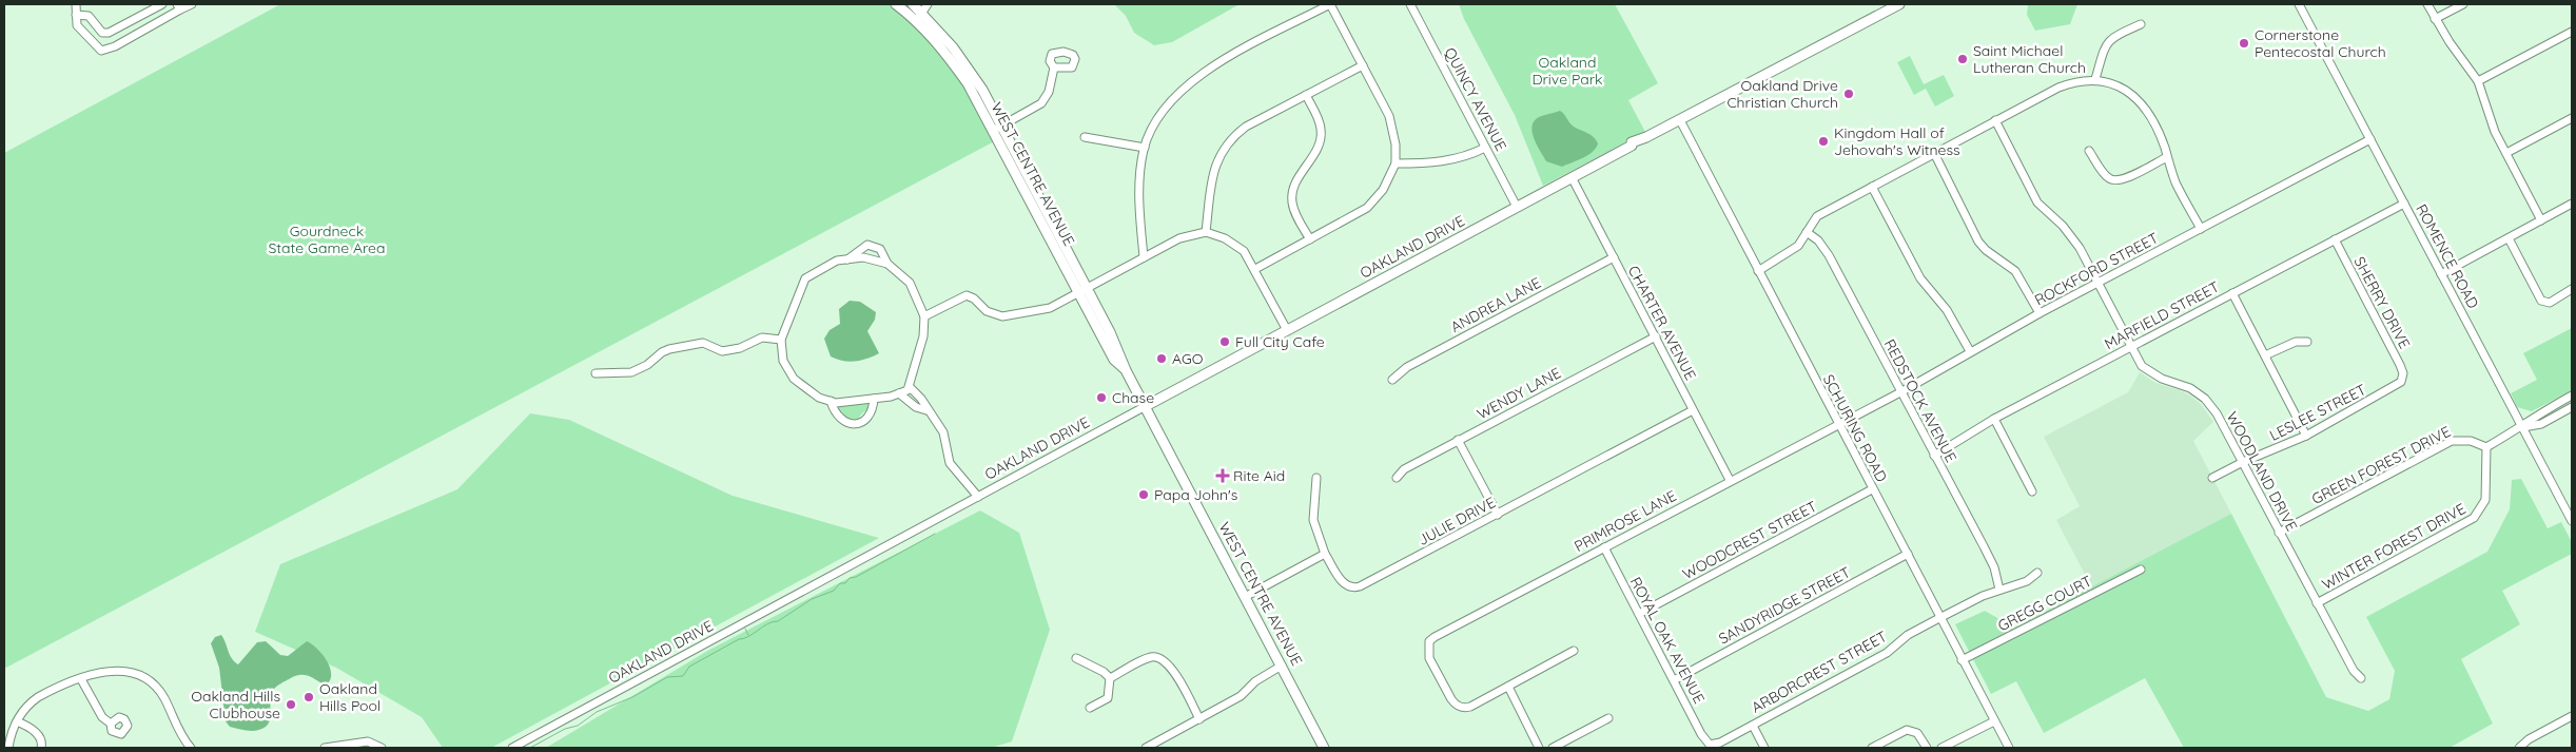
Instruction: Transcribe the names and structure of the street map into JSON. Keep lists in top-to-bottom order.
{
  "streets": {
    "main road": ["WEST CENTRE AVENUE", "OAKLAND DRIVE"],
    "street": [
      "QUINCY AVENUE",
      "ROMENCE ROAD",
      "ROCKFORD STREET",
      "SHERRY DRIVE",
      "ANDREA LANE",
      "MARFIELD STREET",
      "CHARTER AVENUE",
      "WENDY LANE",
      "REDSTOCK AVENUE",
      "LESLEE STREET",
      "SCHURING ROAD",
      "GREEN FOREST DRIVE",
      "WOODLAND DRIVE",
      "JULIE DRIVE",
      "PRIMROSE LANE",
      "WOODCREST STREET",
      "WINTER FOREST DRIVE",
      "GREGG COURT",
      "SANDYRIDGE STREET",
      "ROYAL OAK AVENUE",
      "ARBORCREST STREET"
    ]
  },
  "crossings": [
    ["QUINCY AVENUE", "OAKLAND DRIVE"],
    ["WEST CENTRE AVENUE", "OAKLAND DRIVE"],
    ["OAKLAND DRIVE", "CHARTER AVENUE"],
    ["OAKLAND DRIVE", "SCHURING ROAD"],
    ["ROMENCE ROAD", "ROCKFORD STREET"],
    ["ROMENCE ROAD", "MARFIELD STREET"],
    ["ROCKFORD STREET", "REDSTOCK AVENUE"],
    ["ROCKFORD STREET", "SCHURING ROAD"],
    ["ROCKFORD STREET", "WOODLAND DRIVE"],
    ["ROCKFORD STREET", "PRIMROSE LANE"],
    ["SHERRY DRIVE", "MARFIELD STREET"],
    ["SHERRY DRIVE", "LESLEE STREET"],
    ["ANDREA LANE", "CHARTER AVENUE"],
    ["MARFIELD STREET", "REDSTOCK AVENUE"],
    ["MARFIELD STREET", "WOODLAND DRIVE"],
    ["CHARTER AVENUE", "WENDY LANE"],
    ["CHARTER AVENUE", "JULIE DRIVE"],
    ["CHARTER AVENUE", "PRIMROSE LANE"],
    ["REDSTOCK AVENUE", "ARBORCREST STREET"],
    ["LESLEE STREET", "WOODLAND DRIVE"],
    ["SCHURING ROAD", "PRIMROSE LANE"],
    ["SCHURING ROAD", "WOODCREST STREET"],
    ["SCHURING ROAD", "GREGG COURT"],
    ["SCHURING ROAD", "SANDYRIDGE STREET"],
    ["SCHURING ROAD", "ARBORCREST STREET"],
    ["GREEN FOREST DRIVE", "WOODLAND DRIVE"],
    ["GREEN FOREST DRIVE", "WINTER FOREST DRIVE"],
    ["WOODLAND DRIVE", "WINTER FOREST DRIVE"],
    ["PRIMROSE LANE", "ROYAL OAK AVENUE"],
    ["WOODCREST STREET", "ROYAL OAK AVENUE"],
    ["SANDYRIDGE STREET", "ROYAL OAK AVENUE"],
    ["ROYAL OAK AVENUE", "ARBORCREST STREET"]
  ],
  "parks": ["Oakland Drive Park", "Gourdneck State Game Area"],
  "places": {
    "other": [
      "Cornerstone Pentecostal Church",
      "Saint Michael Lutheran Church",
      "Oakland Drive Christian Church",
      "Kingdom Hall of Jehovah's Witness",
      "Full City Cafe",
      "AGO",
      "Chase",
      "Papa John's",
      "Oakland Hills Pool",
      "Oakland Hills Clubhouse"
    ],
    "health": ["Rite Aid"]
  }
}
